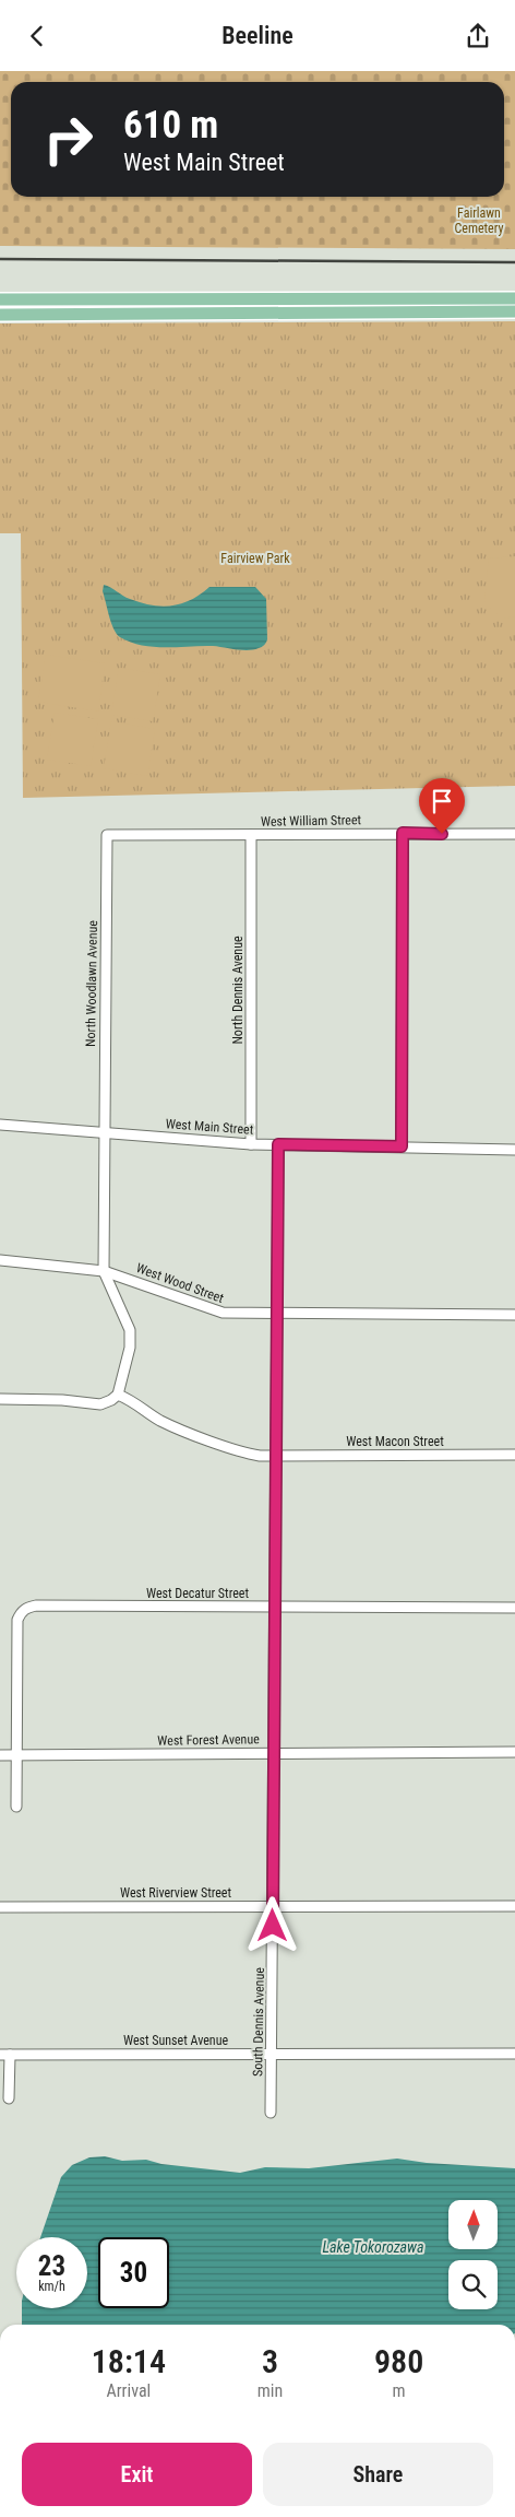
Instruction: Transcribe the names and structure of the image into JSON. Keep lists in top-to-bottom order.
{
  "streets": {
    "street": [
      "West William Street",
      "North Woodlawn Avenue",
      "North Dennis Avenue",
      "West Main Street",
      "West Wood Street",
      "West Macon Street",
      "West Decatur Street",
      "West Forest Avenue",
      "West Riverview Street",
      "South Dennis Avenue",
      "West Sunset Avenue"
    ]
  },
  "crossings": [
    ["West William Street", "North Woodlawn Avenue"],
    ["West William Street", "North Dennis Avenue"],
    ["North Woodlawn Avenue", "West Main Street"],
    ["North Woodlawn Avenue", "West Wood Street"],
    ["North Dennis Avenue", "West Main Street"],
    ["West Main Street", "South Dennis Avenue"],
    ["West Wood Street", "South Dennis Avenue"],
    ["West Macon Street", "South Dennis Avenue"],
    ["West Decatur Street", "West Forest Avenue"],
    ["West Decatur Street", "South Dennis Avenue"],
    ["West Forest Avenue", "South Dennis Avenue"],
    ["West Riverview Street", "South Dennis Avenue"],
    ["South Dennis Avenue", "West Sunset Avenue"]
  ],
  "water": ["Lake Tokorozawa"],
  "parks": ["Fairlawn Cemetery", "Fairview Park"],
  "north": "top",
  "page": {
    "header": "Beeline",
    "turn": ["610 m", "West Main Street"],
    "speed": "23 km/h",
    "limit": "30",
    "eta": [
      "18:14",
      "Arrival",
      "3",
      "min",
      "980",
      "m"
    ],
    "buttons": ["Exit", "Share"]
  }
}
